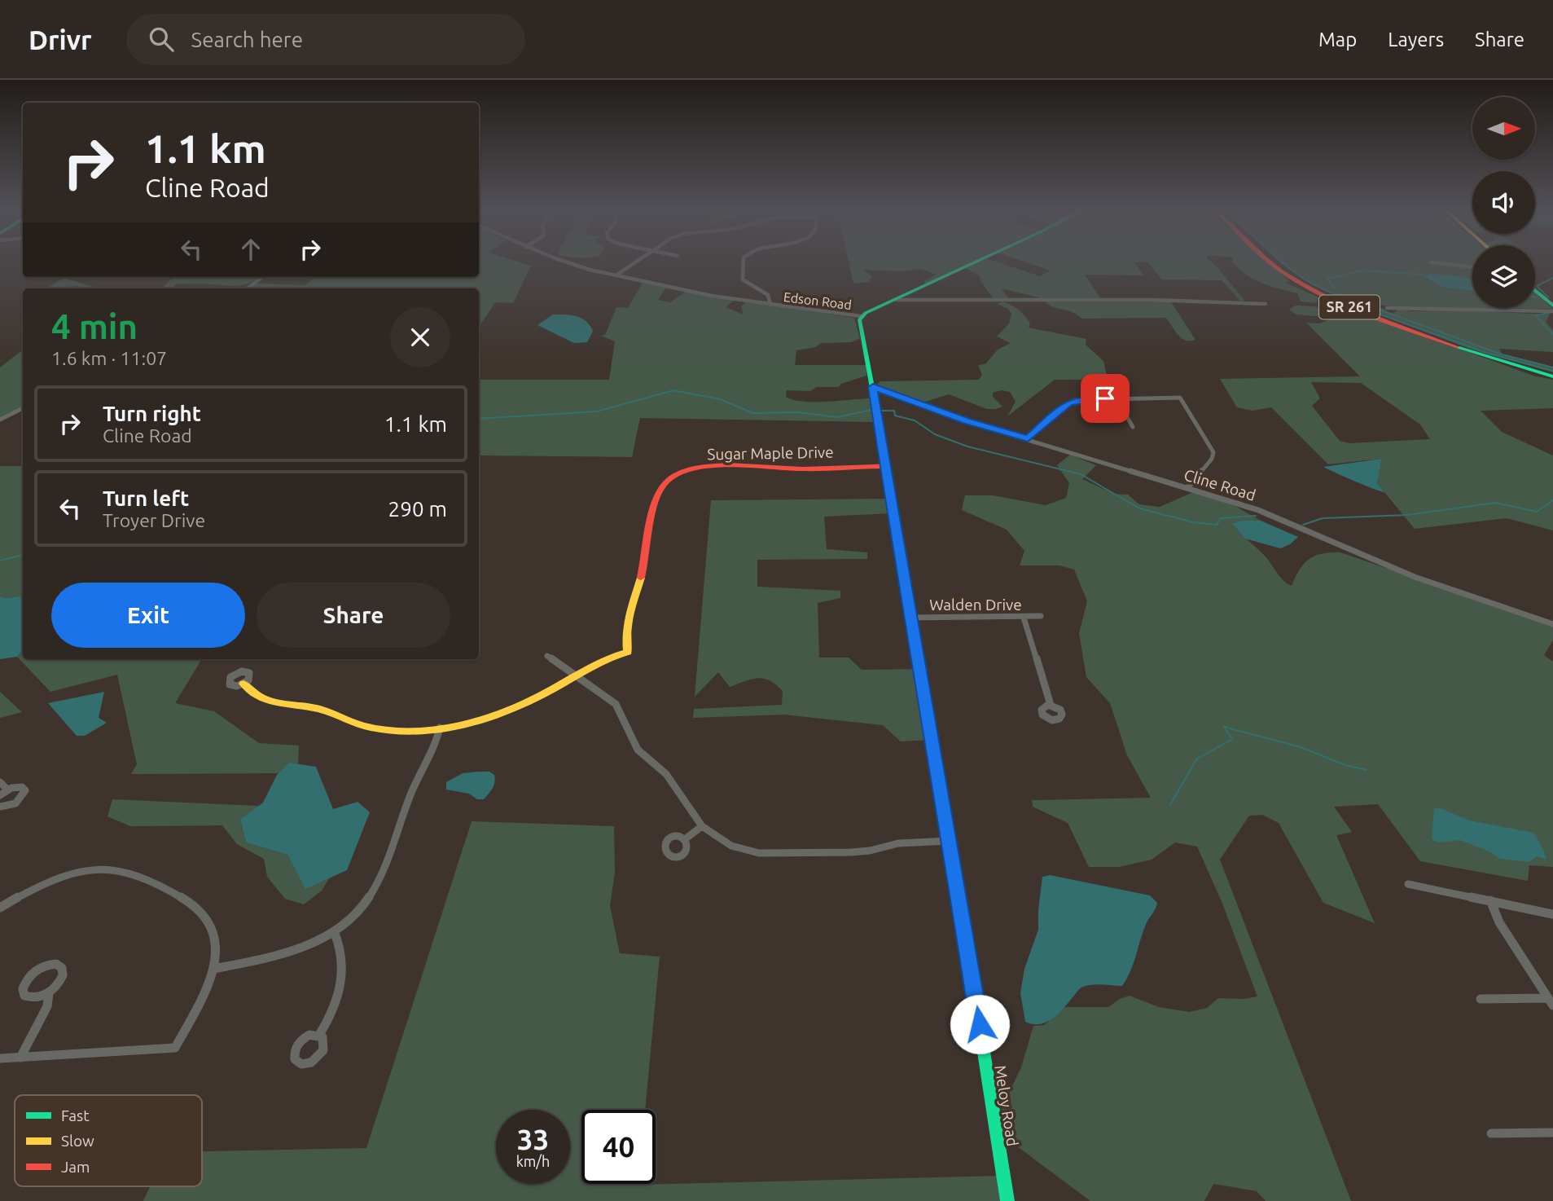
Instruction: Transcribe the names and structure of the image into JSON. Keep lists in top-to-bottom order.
{
  "streets": {
    "main road": ["SR 261", "Sugar Maple Drive", "Meloy Road"],
    "street": ["Edson Road", "Cline Road", "Walden Drive"]
  },
  "crossings": [
    ["Edson Road", "Meloy Road"],
    ["Sugar Maple Drive", "Meloy Road"],
    ["Cline Road", "Meloy Road"],
    ["Walden Drive", "Meloy Road"]
  ],
  "legend": ["Fast", "Slow", "Jam"],
  "north": "right",
  "page": {
    "header": "Drivr",
    "search": "Search here",
    "nav": ["Map", "Layers", "Share"],
    "turn": ["1.1 km", "Cline Road"],
    "heading": ["4 min", "1.6 km · 11:07"],
    "list": [
      {
        "name": "Turn right",
        "note": "Cline Road",
        "value": "1.1 km"
      },
      {
        "name": "Turn left",
        "note": "Troyer Drive",
        "value": "290 m"
      }
    ],
    "buttons": ["Exit", "Share"],
    "speed": "33 km/h",
    "limit": "40"
  }
}
